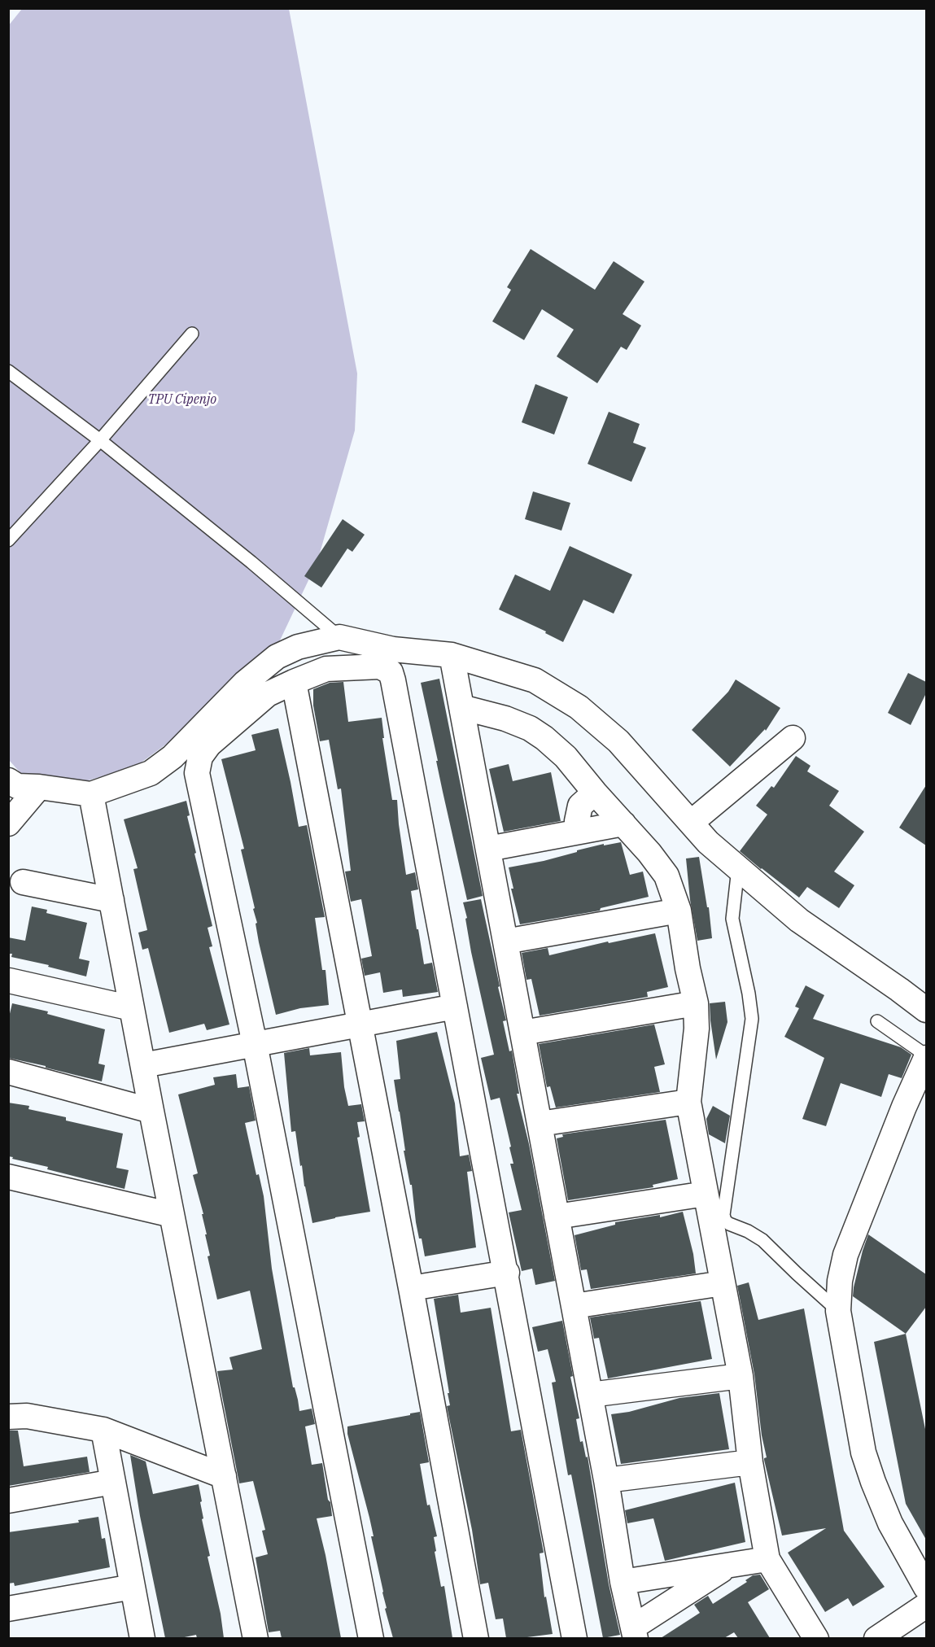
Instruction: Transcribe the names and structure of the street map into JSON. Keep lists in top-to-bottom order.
{
  "parks": ["TPU Cipenjo"]
}
